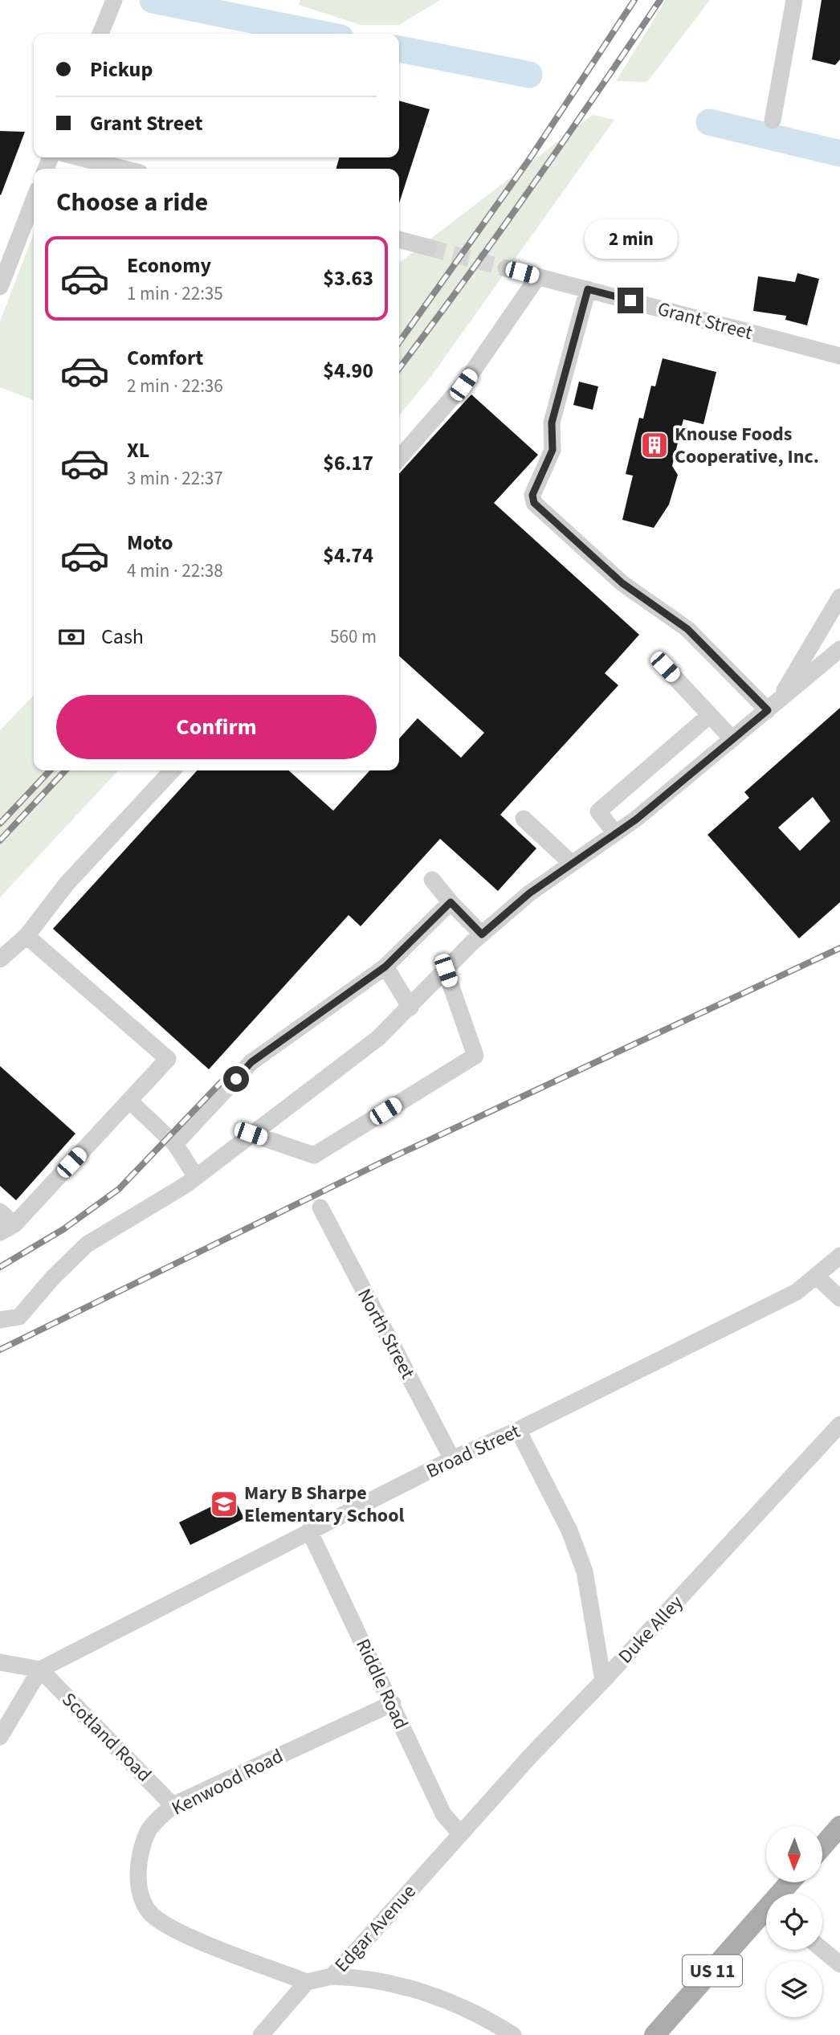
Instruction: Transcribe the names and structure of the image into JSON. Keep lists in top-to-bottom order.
{
  "streets": {
    "main road": ["US 11"],
    "street": [
      "Grant Street",
      "North Street",
      "Broad Street",
      "Duke Alley",
      "Riddle Road",
      "Scotland Road",
      "Kenwood Road",
      "Edgar Avenue"
    ]
  },
  "crossings": [
    ["North Street", "Broad Street"],
    ["Broad Street", "Riddle Road"],
    ["Broad Street", "Scotland Road"],
    ["Duke Alley", "Riddle Road"],
    ["Duke Alley", "Edgar Avenue"],
    ["Riddle Road", "Kenwood Road"],
    ["Riddle Road", "Edgar Avenue"],
    ["Scotland Road", "Kenwood Road"],
    ["Kenwood Road", "Edgar Avenue"]
  ],
  "places": {
    "building": ["Knouse Foods Cooperative, Inc."],
    "school or university": ["Mary B Sharpe Elementary School"]
  },
  "north": "bottom",
  "page": {
    "banner": ["Pickup", "Grant Street"],
    "heading": "Choose a ride",
    "bubble": "2 min",
    "list": [
      {
        "name": "Economy",
        "note": "1 min · 22:35",
        "value": "$3.63"
      },
      {
        "name": "Comfort",
        "note": "2 min · 22:36",
        "value": "$4.90"
      },
      {
        "name": "XL",
        "note": "3 min · 22:37",
        "value": "$6.17"
      },
      {
        "name": "Moto",
        "note": "4 min · 22:38",
        "value": "$4.74"
      }
    ],
    "pay": ["Cash", "560 m"],
    "buttons": "Confirm"
  }
}
